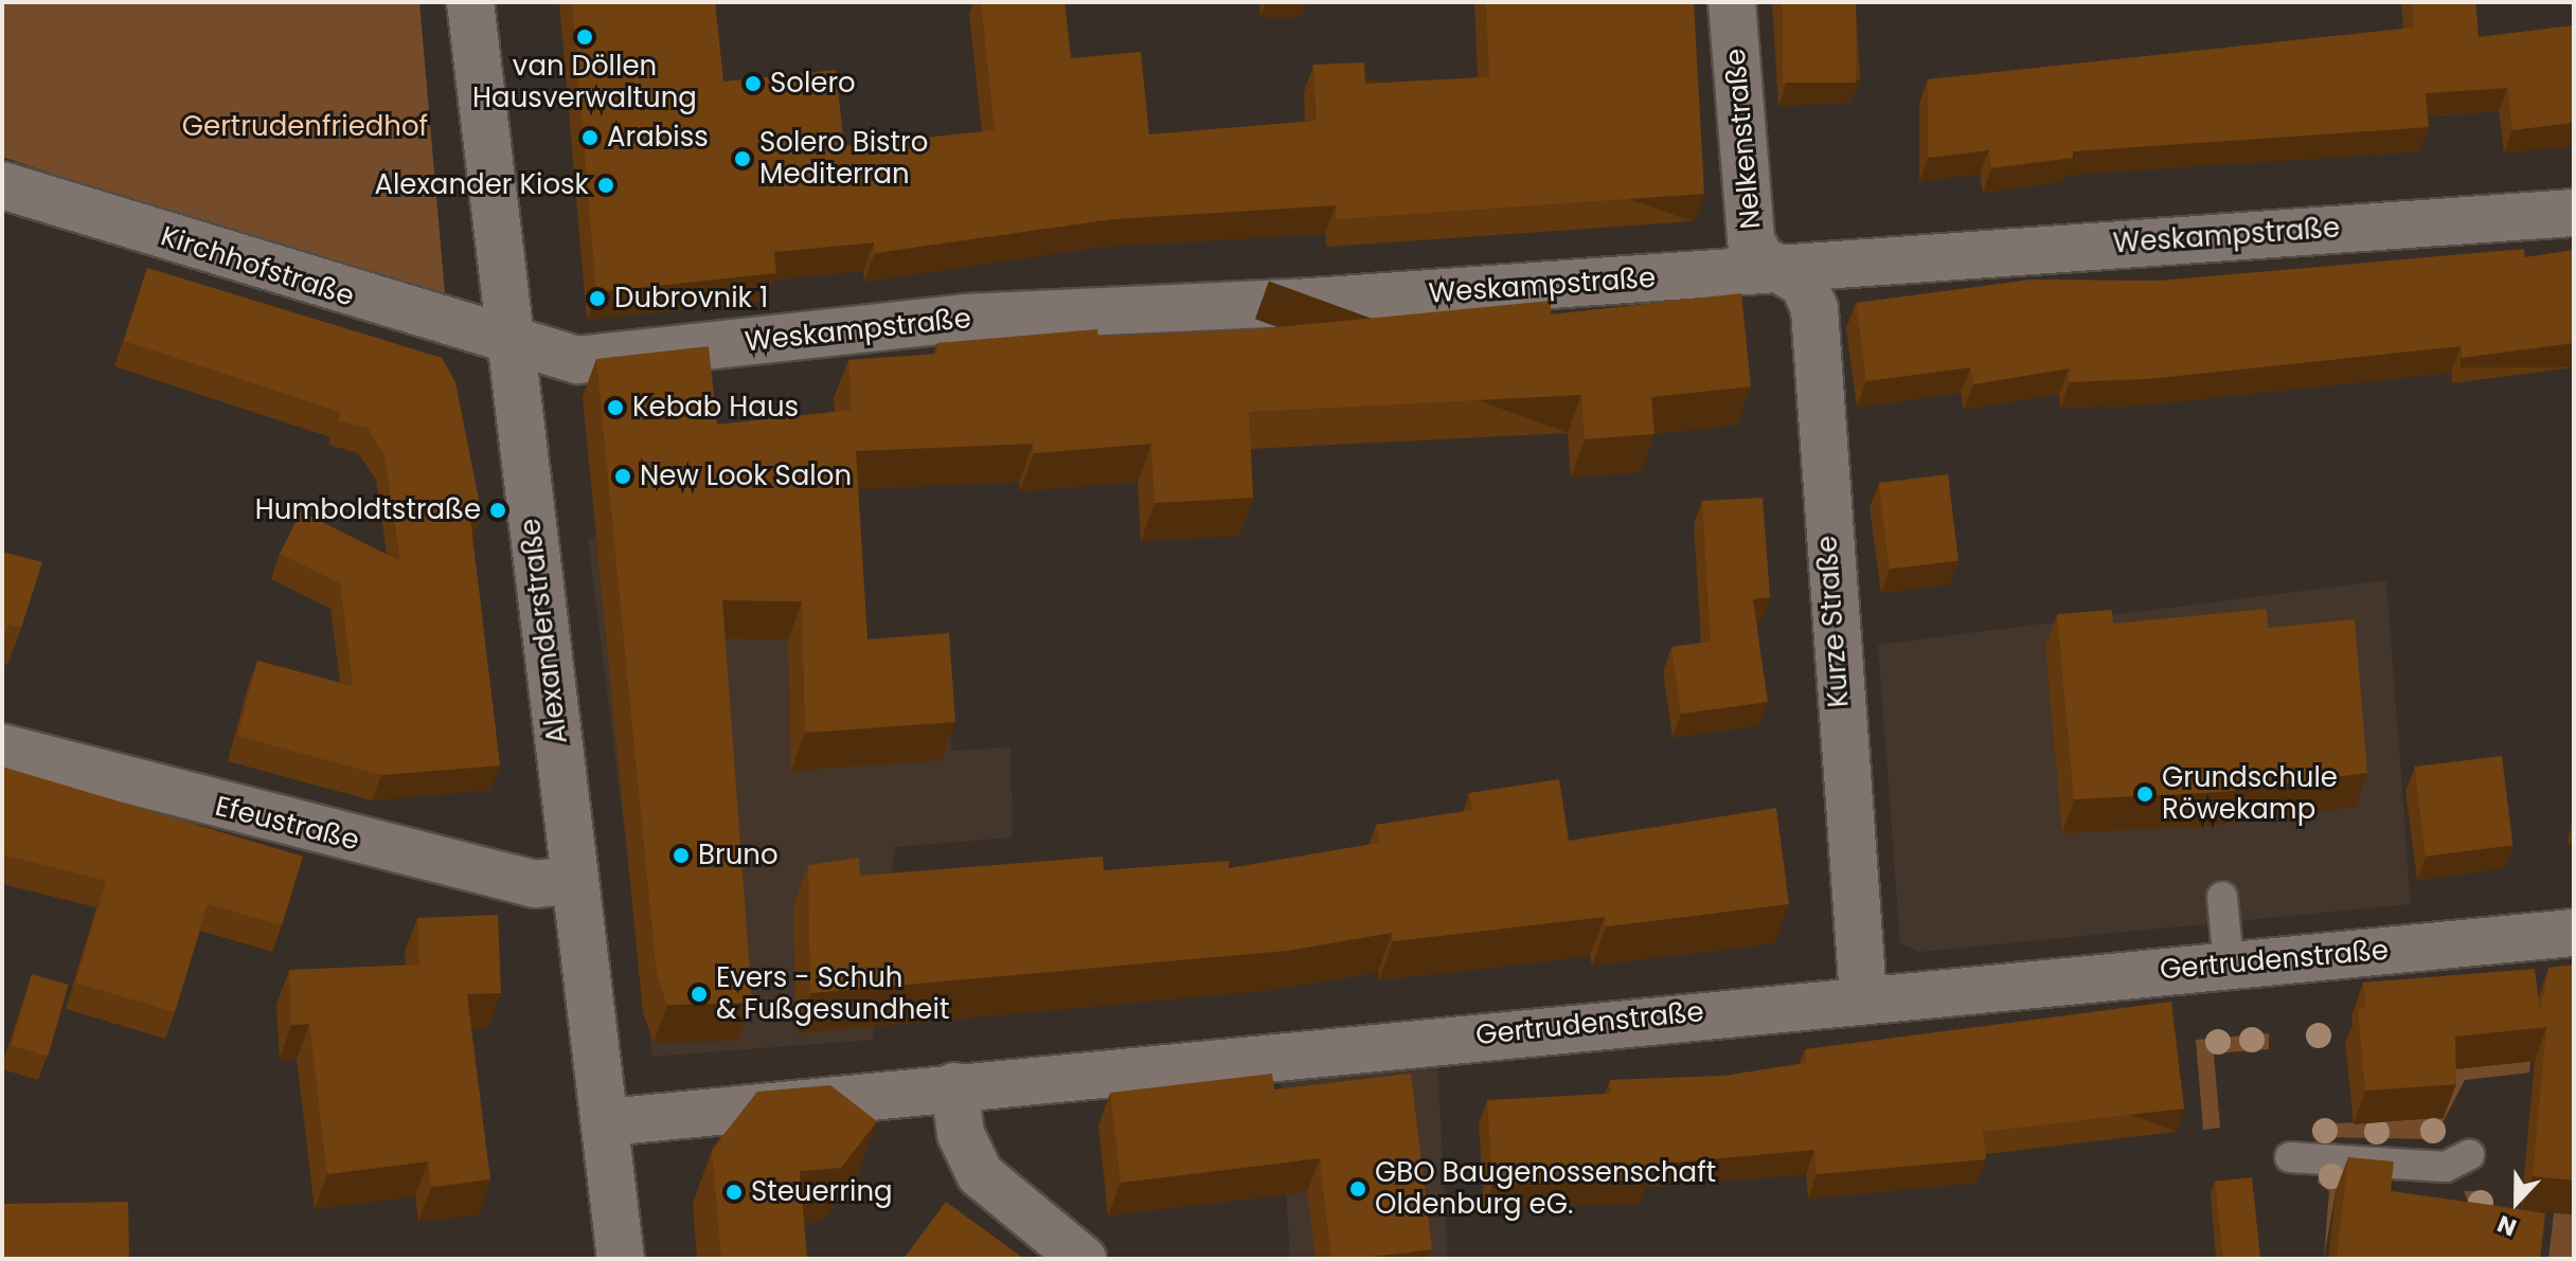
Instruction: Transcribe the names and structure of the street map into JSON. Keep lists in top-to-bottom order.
{
  "streets": {
    "street": [
      "Nelkenstraße",
      "Weskampstraße",
      "Kirchhofstraße",
      "Kurze Straße",
      "Alexanderstraße",
      "Efeustraße",
      "Gertrudenstraße"
    ]
  },
  "crossings": [
    ["Nelkenstraße", "Weskampstraße"],
    ["Nelkenstraße", "Kurze Straße"],
    ["Weskampstraße", "Kirchhofstraße"],
    ["Weskampstraße", "Kurze Straße"],
    ["Weskampstraße", "Alexanderstraße"],
    ["Kirchhofstraße", "Alexanderstraße"],
    ["Kurze Straße", "Gertrudenstraße"],
    ["Alexanderstraße", "Efeustraße"],
    ["Alexanderstraße", "Gertrudenstraße"]
  ],
  "parks": ["Gertrudenfriedhof"],
  "places": [
    "van Döllen Hausverwaltung",
    "Solero",
    "Arabiss",
    "Solero Bistro Mediterran",
    "Alexander Kiosk",
    "Dubrovnik 1",
    "Kebab Haus",
    "New Look Salon",
    "Humboldtstraße",
    "Grundschule Röwekamp",
    "Bruno",
    "Evers - Schuh & Fußgesundheit",
    "GBO Baugenossenschaft Oldenburg eG.",
    "Steuerring"
  ],
  "north": "bottom"
}
